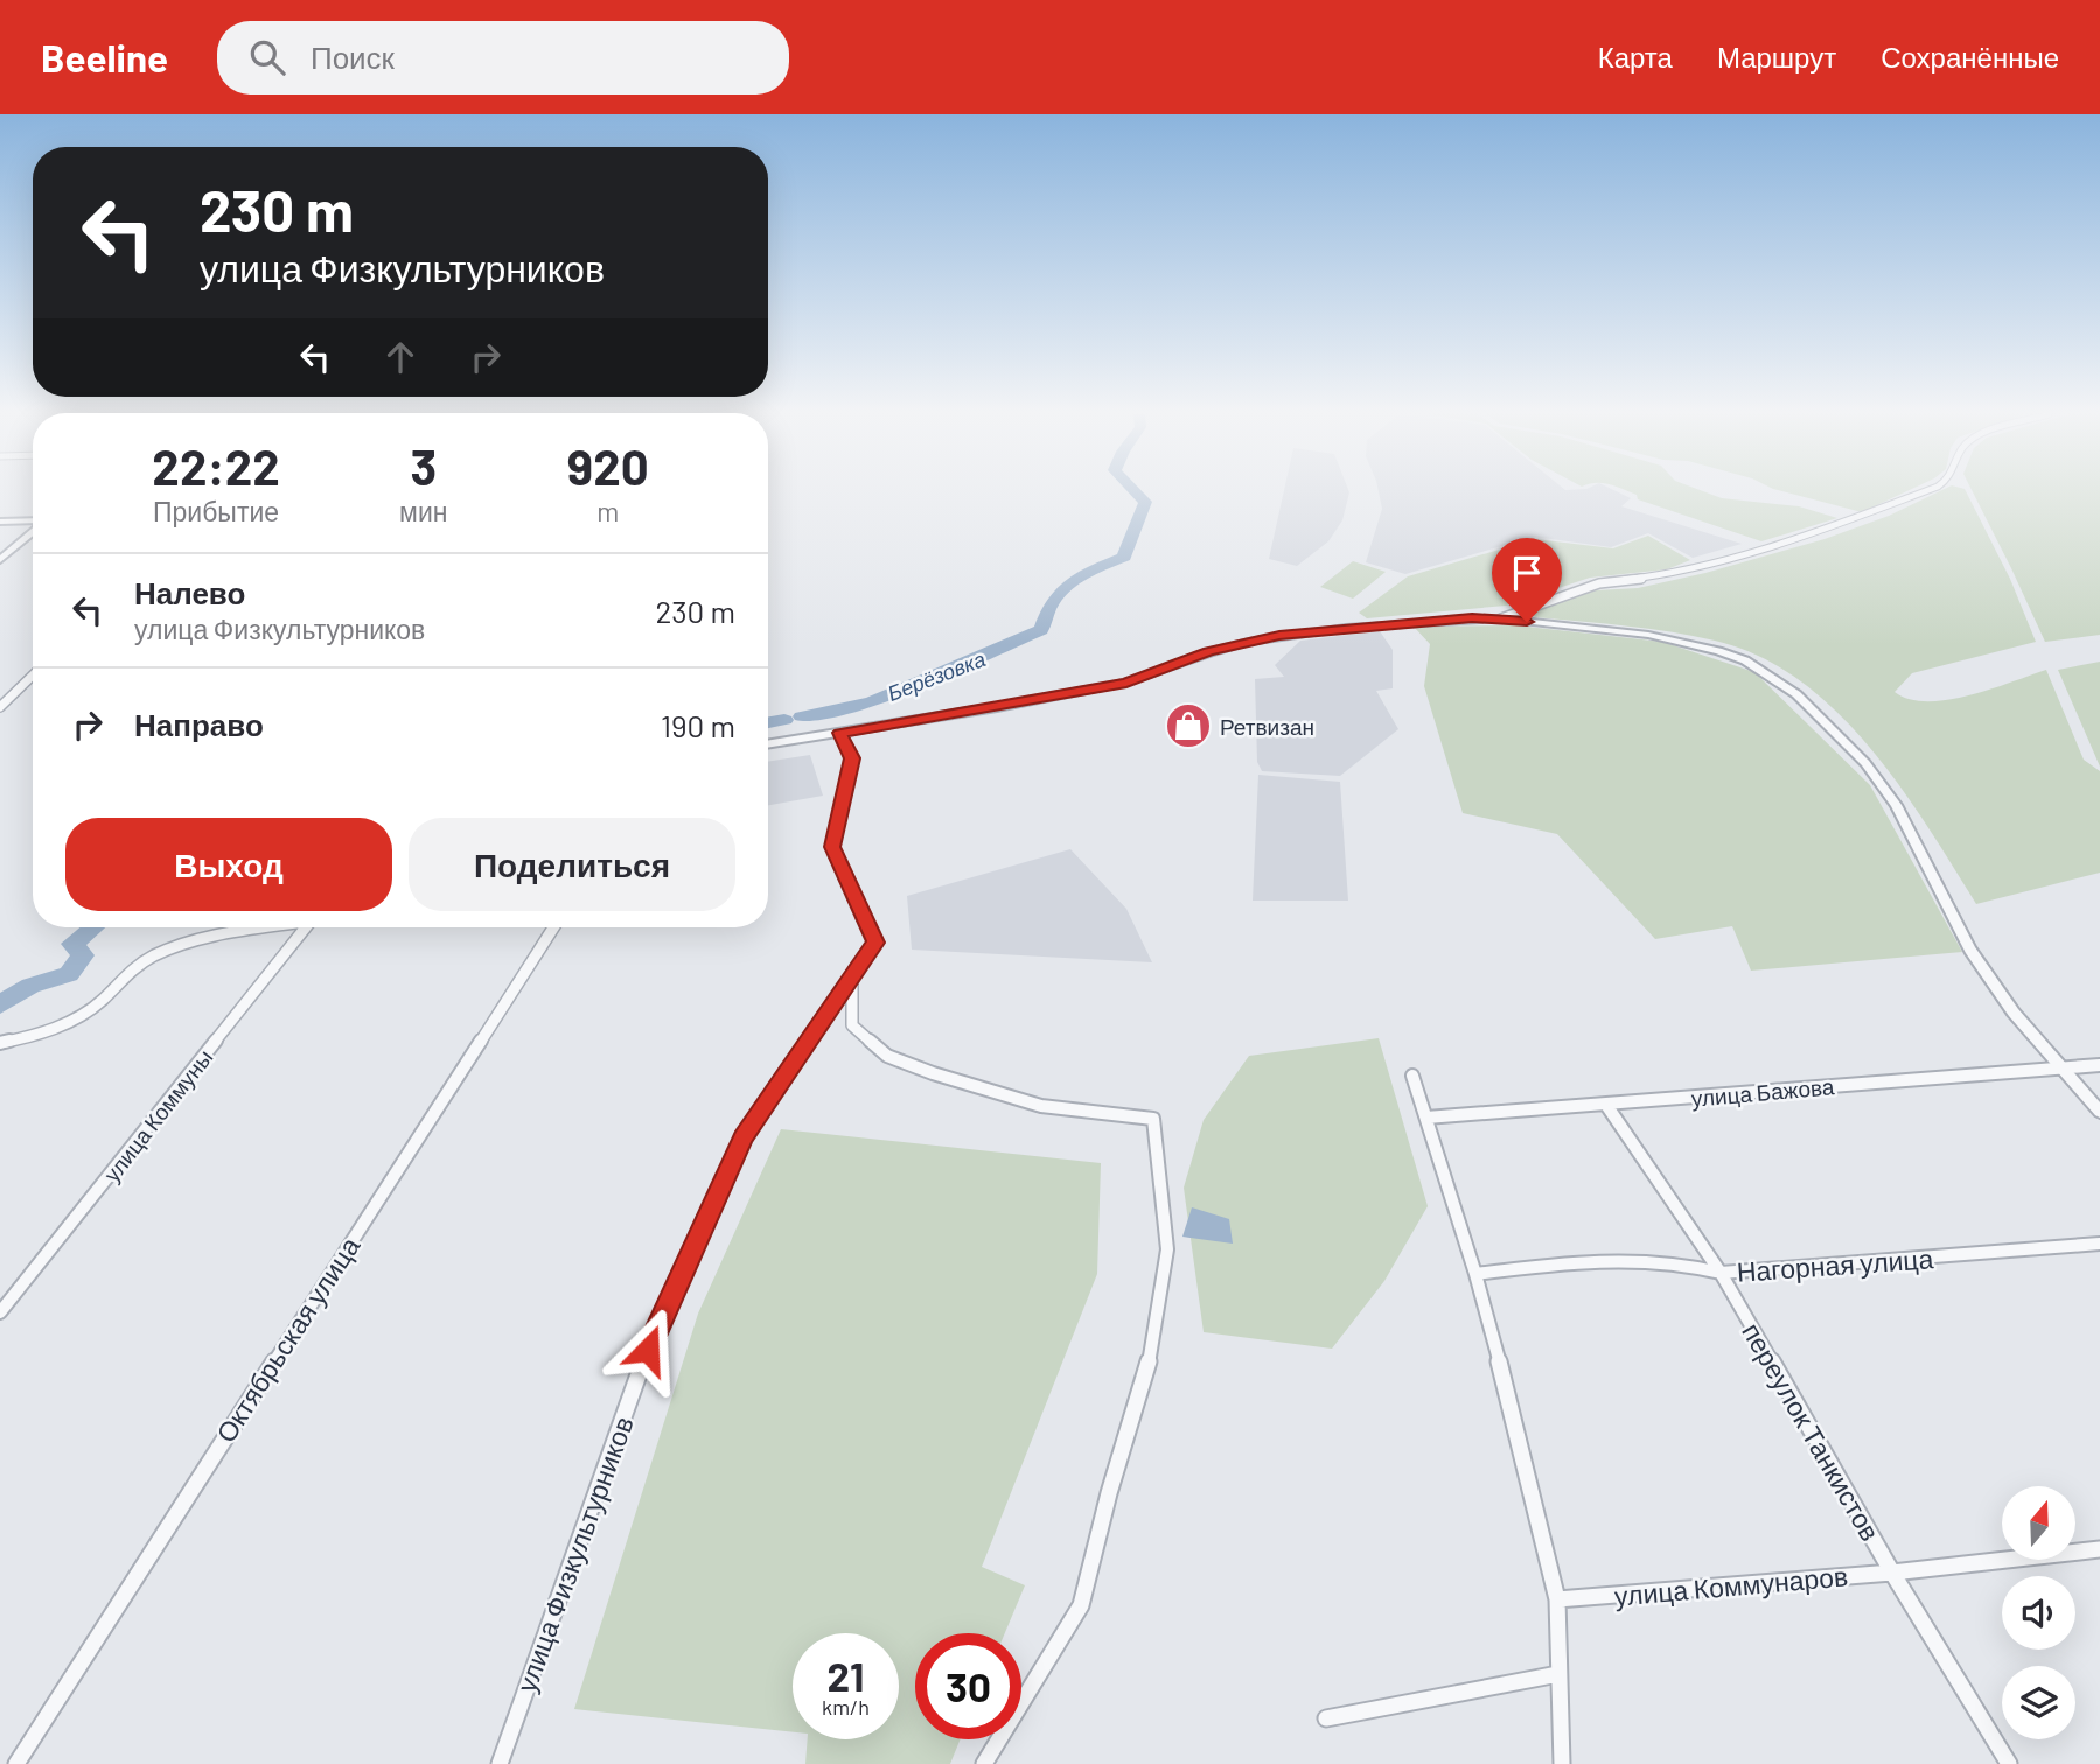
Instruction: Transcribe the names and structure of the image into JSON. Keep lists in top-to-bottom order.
{
  "streets": {
    "street": [
      "улица Бажова",
      "улица Коммуны",
      "Нагорная улица",
      "Октябрьская улица",
      "переулок Танкистов",
      "улица Физкультурников",
      "улица Коммунаров"
    ]
  },
  "crossings": [
    ["улица Бажова", "переулок Танкистов"],
    ["Нагорная улица", "переулок Танкистов"],
    ["переулок Танкистов", "улица Коммунаров"]
  ],
  "water": ["Берёзовка"],
  "places": {
    "shop": ["Ретвизан"]
  },
  "north": "top",
  "page": {
    "header": "Beeline",
    "search": "Поиск",
    "nav": ["Карта", "Маршрут", "Сохранённые"],
    "turn": ["230 m", "улица Физкультурников"],
    "eta": [
      "22:22",
      "Прибытие",
      "3",
      "мин",
      "920",
      "m"
    ],
    "list": [
      {
        "name": "Налево",
        "note": "улица Физкультурников",
        "value": "230 m"
      },
      {
        "name": "Направо",
        "value": "190 m"
      }
    ],
    "buttons": ["Выход", "Поделиться"],
    "speed": "21 km/h",
    "limit": "30"
  }
}
